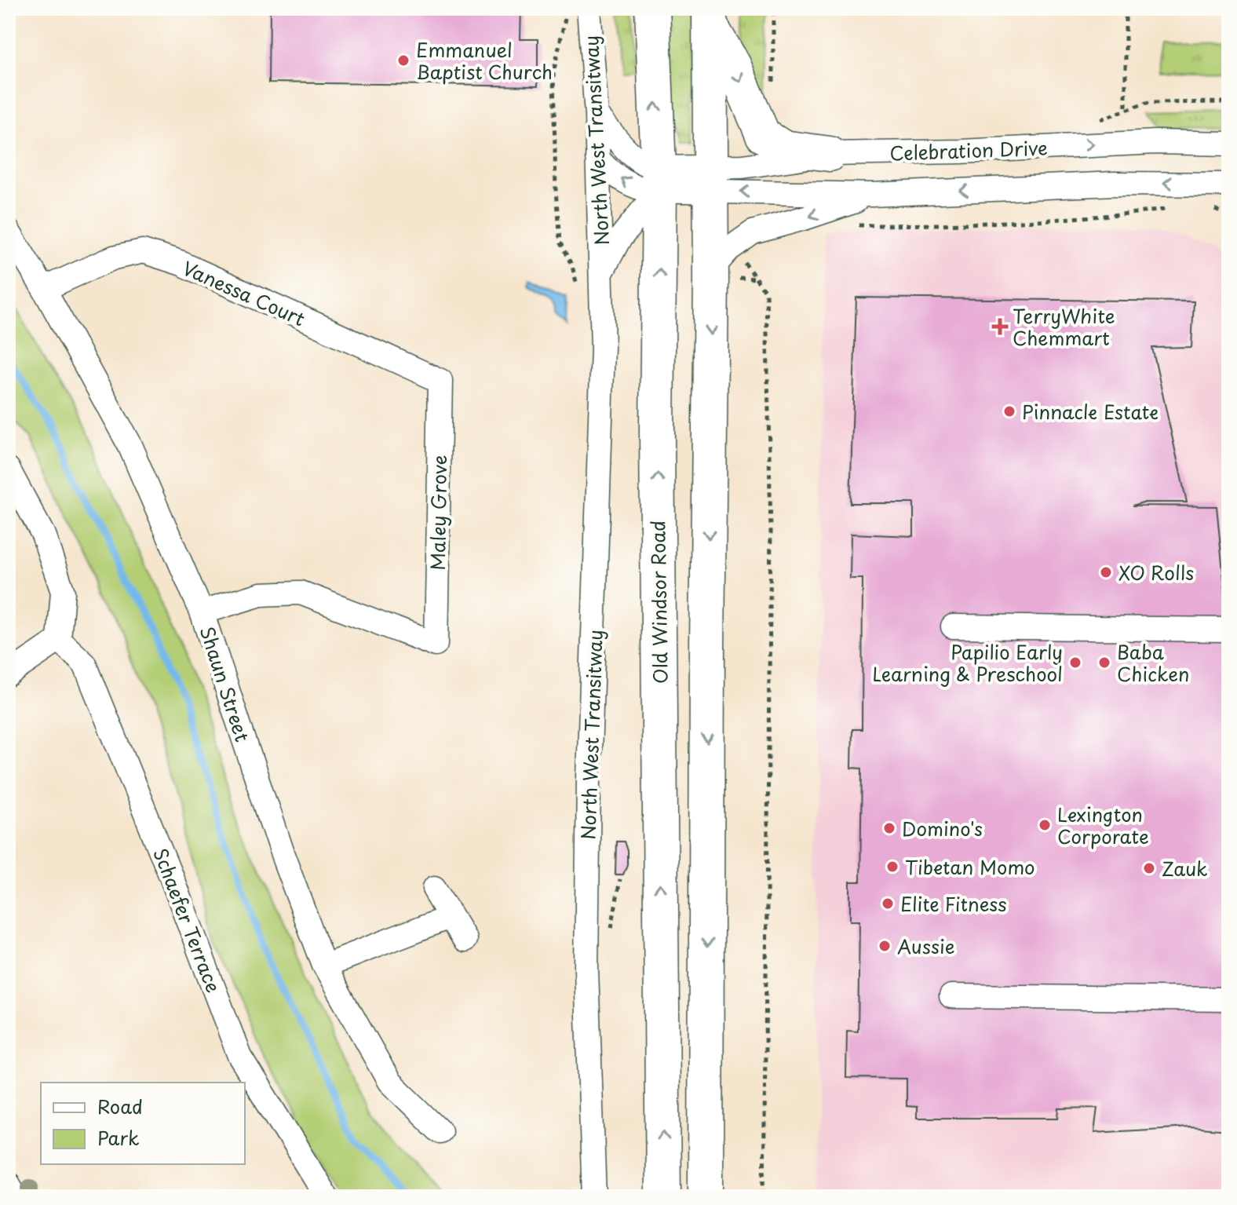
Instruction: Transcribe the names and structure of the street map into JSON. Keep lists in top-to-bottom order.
{
  "streets": {
    "highway": ["Old Windsor Road"],
    "street": [
      "North West Transitway",
      "Celebration Drive",
      "Vanessa Court",
      "Maley Grove",
      "Shaun Street",
      "Schaefer Terrace"
    ]
  },
  "crossings": [
    ["North West Transitway", "Old Windsor Road"],
    ["Vanessa Court", "Maley Grove"],
    ["Vanessa Court", "Shaun Street"],
    ["Maley Grove", "Shaun Street"]
  ],
  "places": {
    "other": [
      "Emmanuel Baptist Church",
      "Pinnacle Estate",
      "XO Rolls",
      "Papilio Early Learning & Preschool",
      "Baba Chicken",
      "Lexington Corporate",
      "Domino's",
      "Tibetan Momo",
      "Zauk",
      "Elite Fitness",
      "Aussie"
    ],
    "health": ["TerryWhite Chemmart"]
  },
  "legend": ["Road", "Park"]
}
